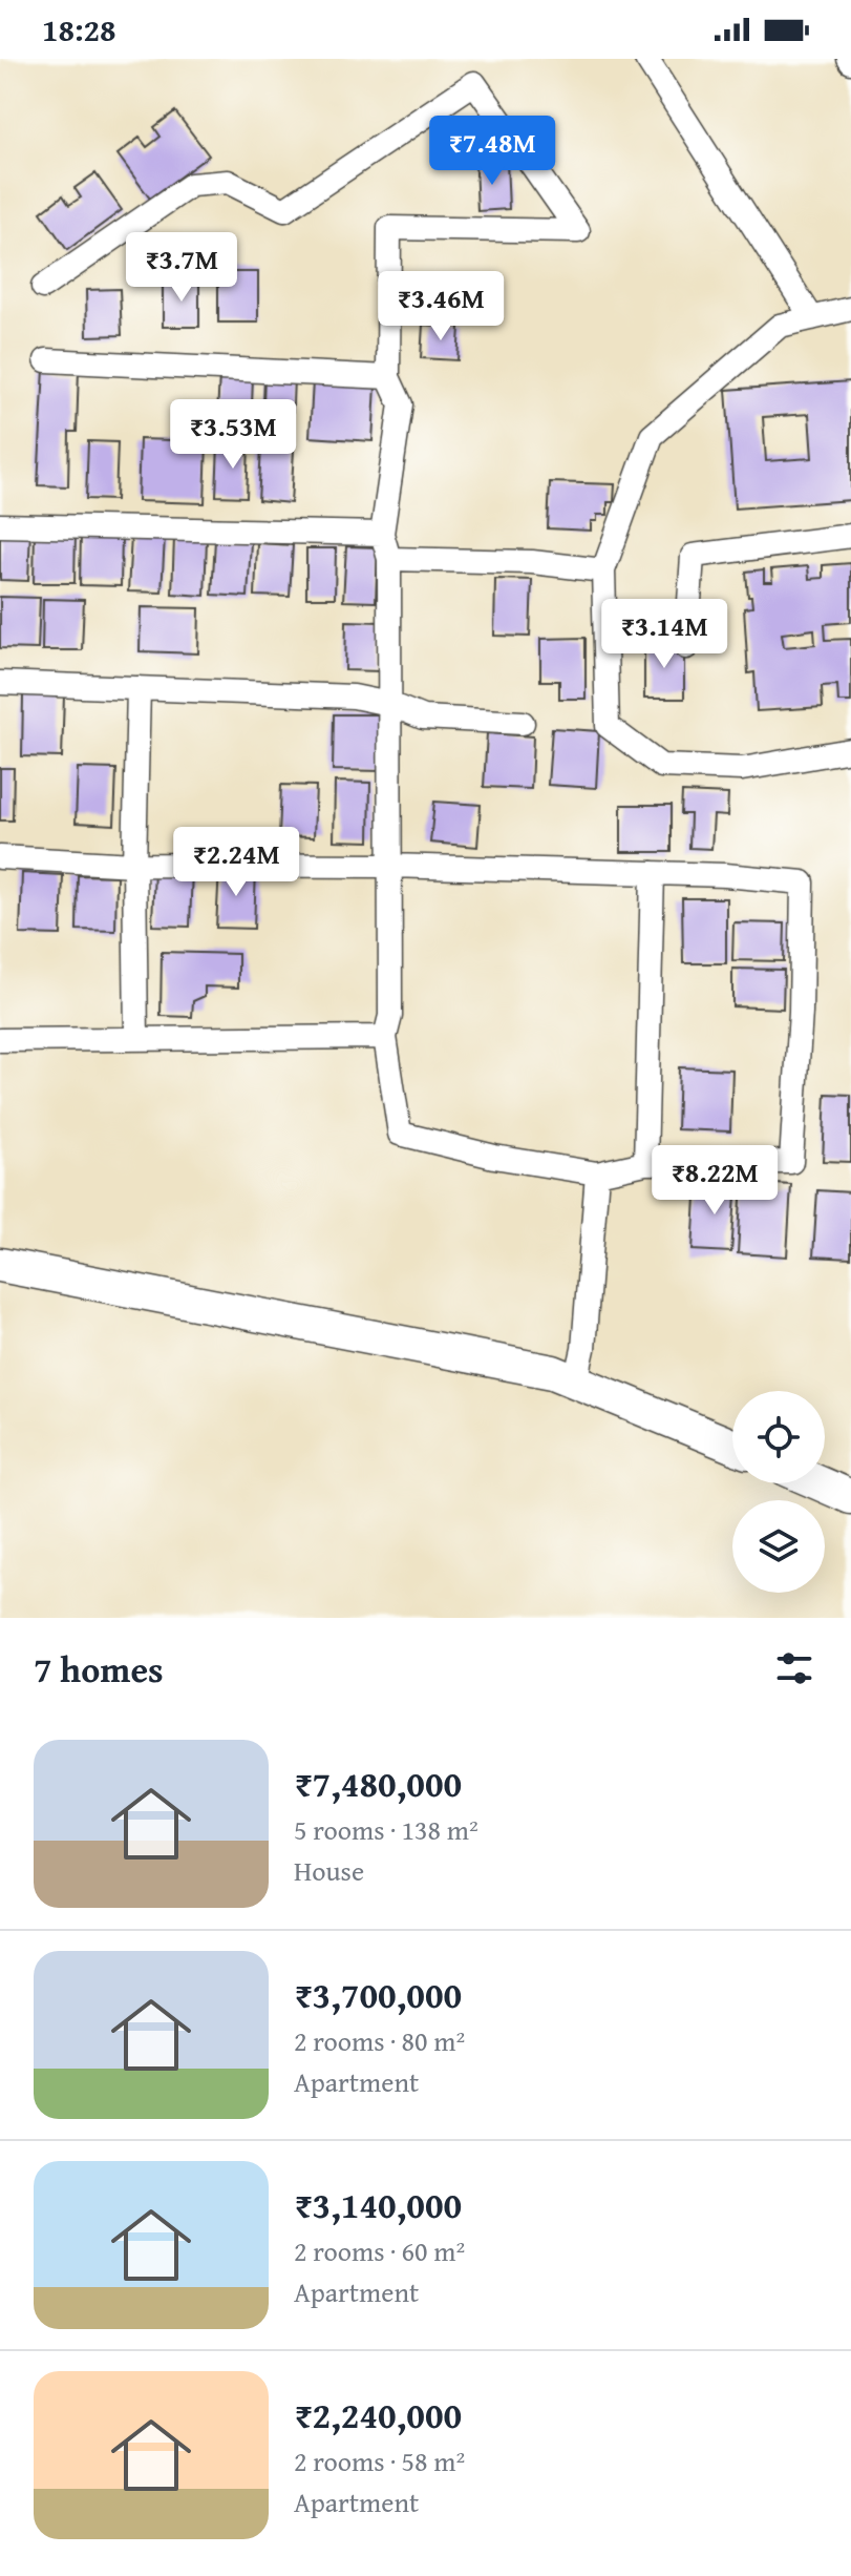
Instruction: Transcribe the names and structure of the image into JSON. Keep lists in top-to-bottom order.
{
  "page": {
    "status": "18:28",
    "price": [
      "₹7.48M",
      "₹3.7M",
      "₹3.46M",
      "₹3.53M",
      "₹3.14M",
      "₹2.24M",
      "₹8.22M"
    ],
    "heading": "7 homes",
    "list": [
      {
        "name": "₹7,480,000",
        "note": "5 rooms · 138 m² · House"
      },
      {
        "name": "₹3,700,000",
        "note": "2 rooms · 80 m² · Apartment"
      },
      {
        "name": "₹3,140,000",
        "note": "2 rooms · 60 m² · Apartment"
      },
      {
        "name": "₹2,240,000",
        "note": "2 rooms · 58 m² · Apartment"
      }
    ]
  }
}
